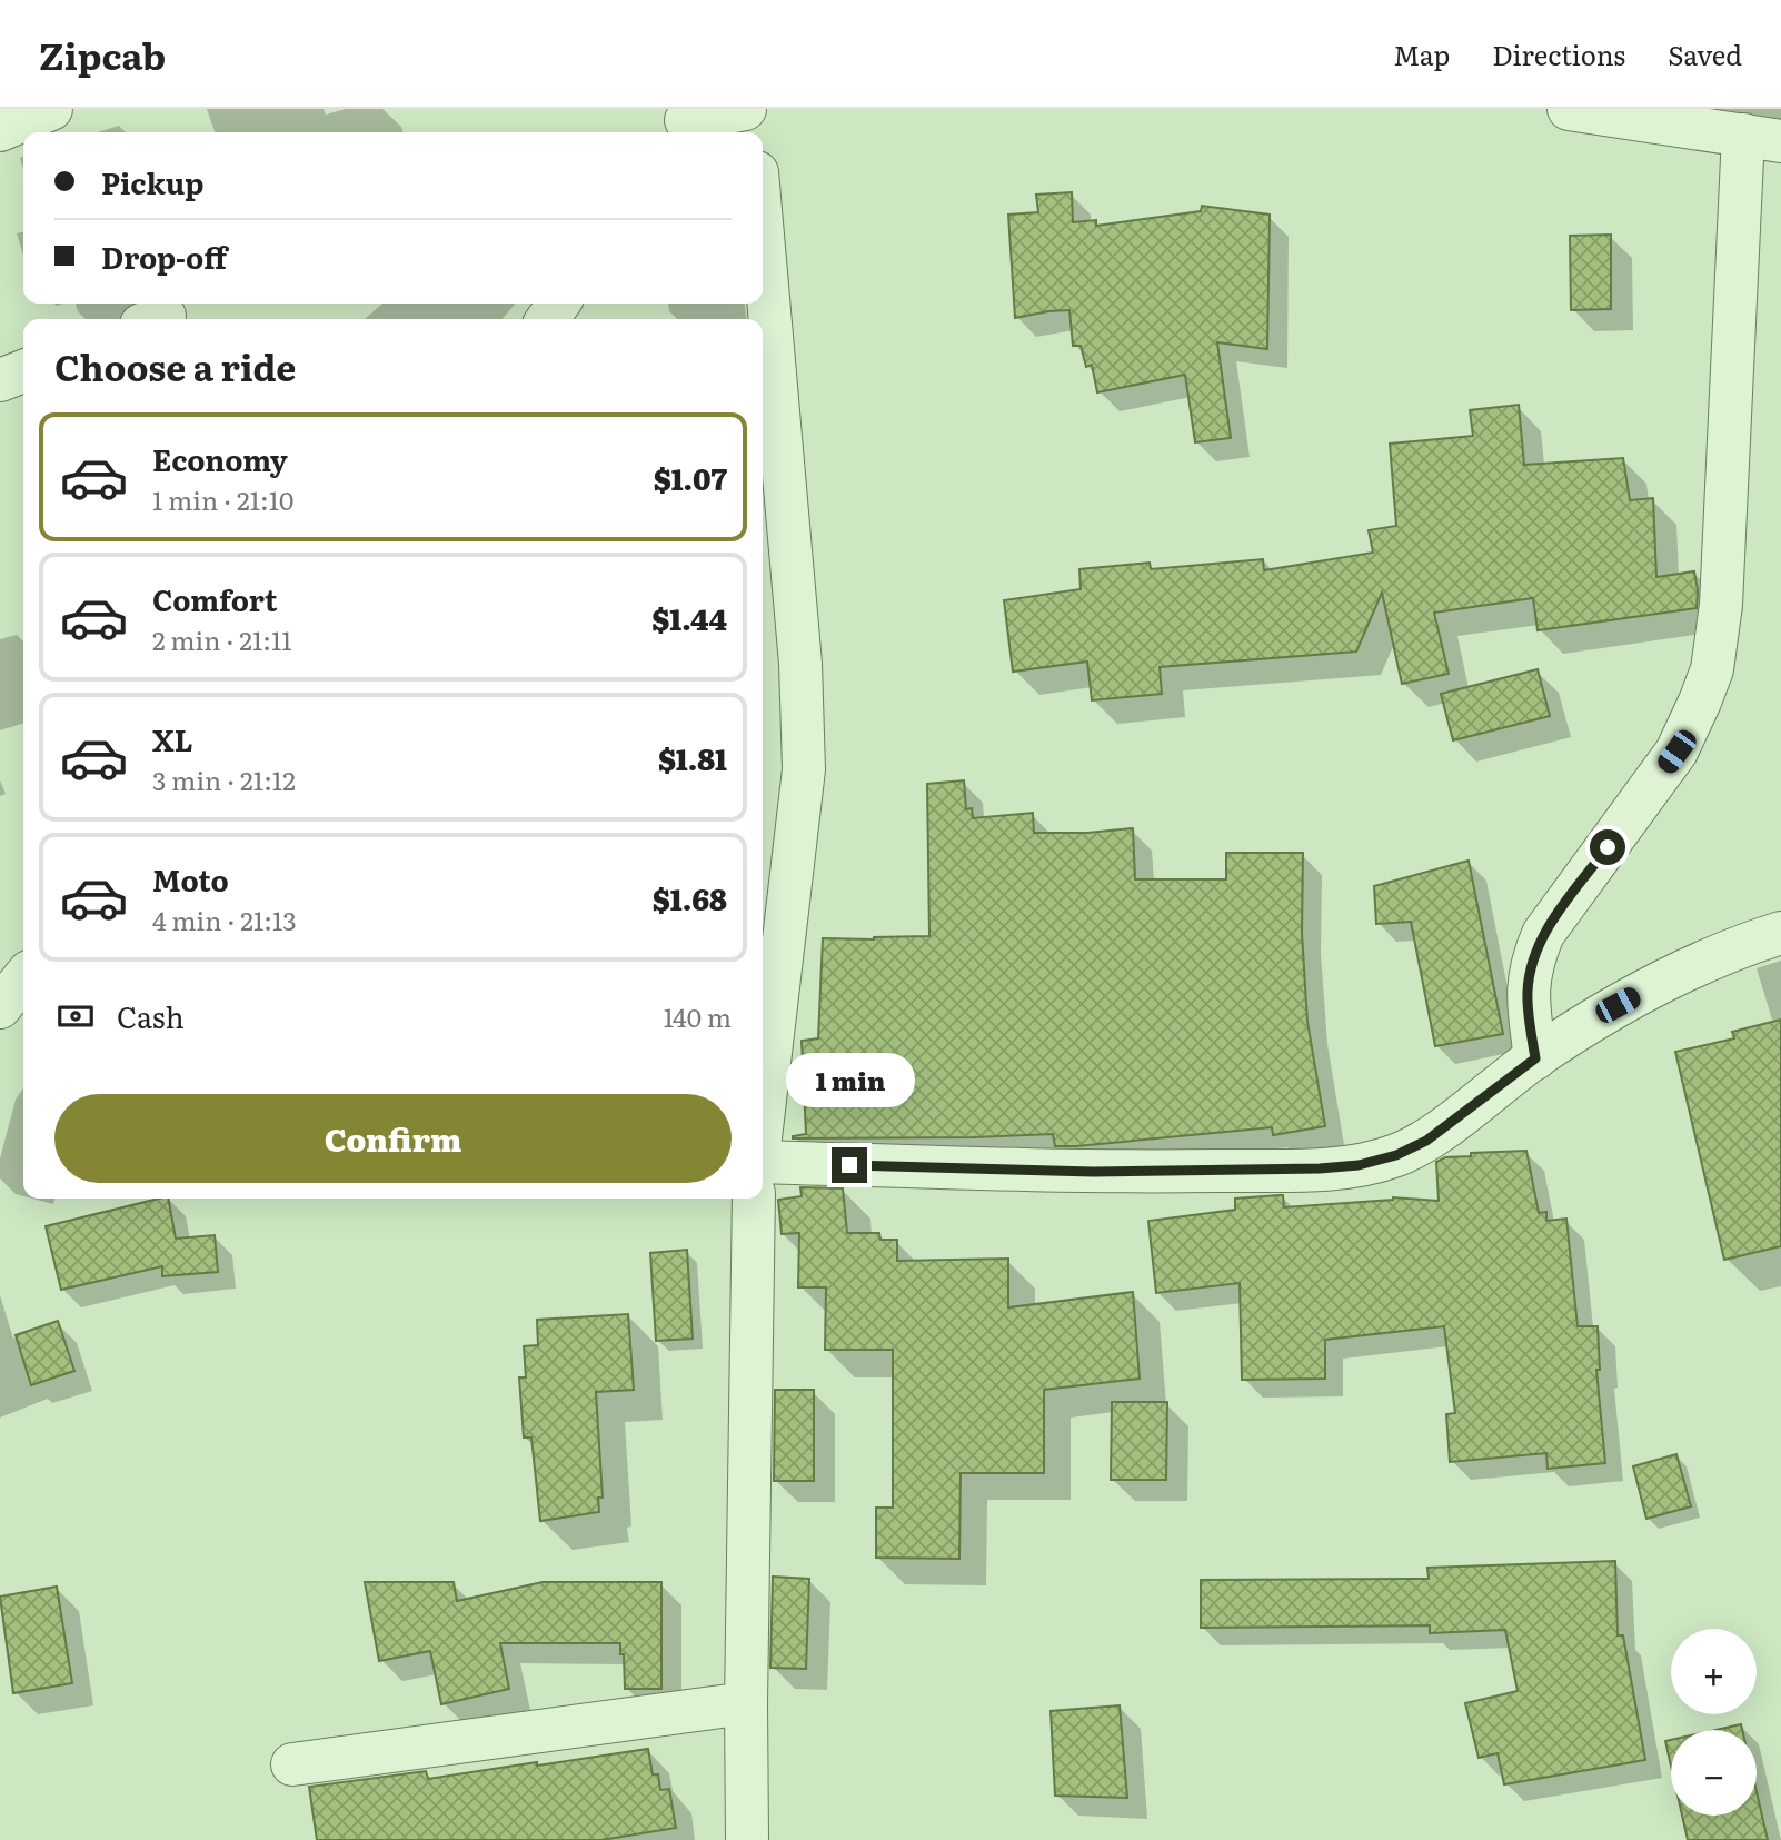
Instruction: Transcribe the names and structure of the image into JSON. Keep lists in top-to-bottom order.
{
  "page": {
    "header": "Zipcab",
    "nav": ["Map", "Directions", "Saved"],
    "banner": ["Pickup", "Drop-off"],
    "heading": "Choose a ride",
    "list": [
      {
        "name": "Economy",
        "note": "1 min · 21:10",
        "value": "$1.07"
      },
      {
        "name": "Comfort",
        "note": "2 min · 21:11",
        "value": "$1.44"
      },
      {
        "name": "XL",
        "note": "3 min · 21:12",
        "value": "$1.81"
      },
      {
        "name": "Moto",
        "note": "4 min · 21:13",
        "value": "$1.68"
      }
    ],
    "pay": ["Cash", "140 m"],
    "bubble": "1 min",
    "buttons": "Confirm",
    "map_buttons": ["+", "−"]
  }
}
